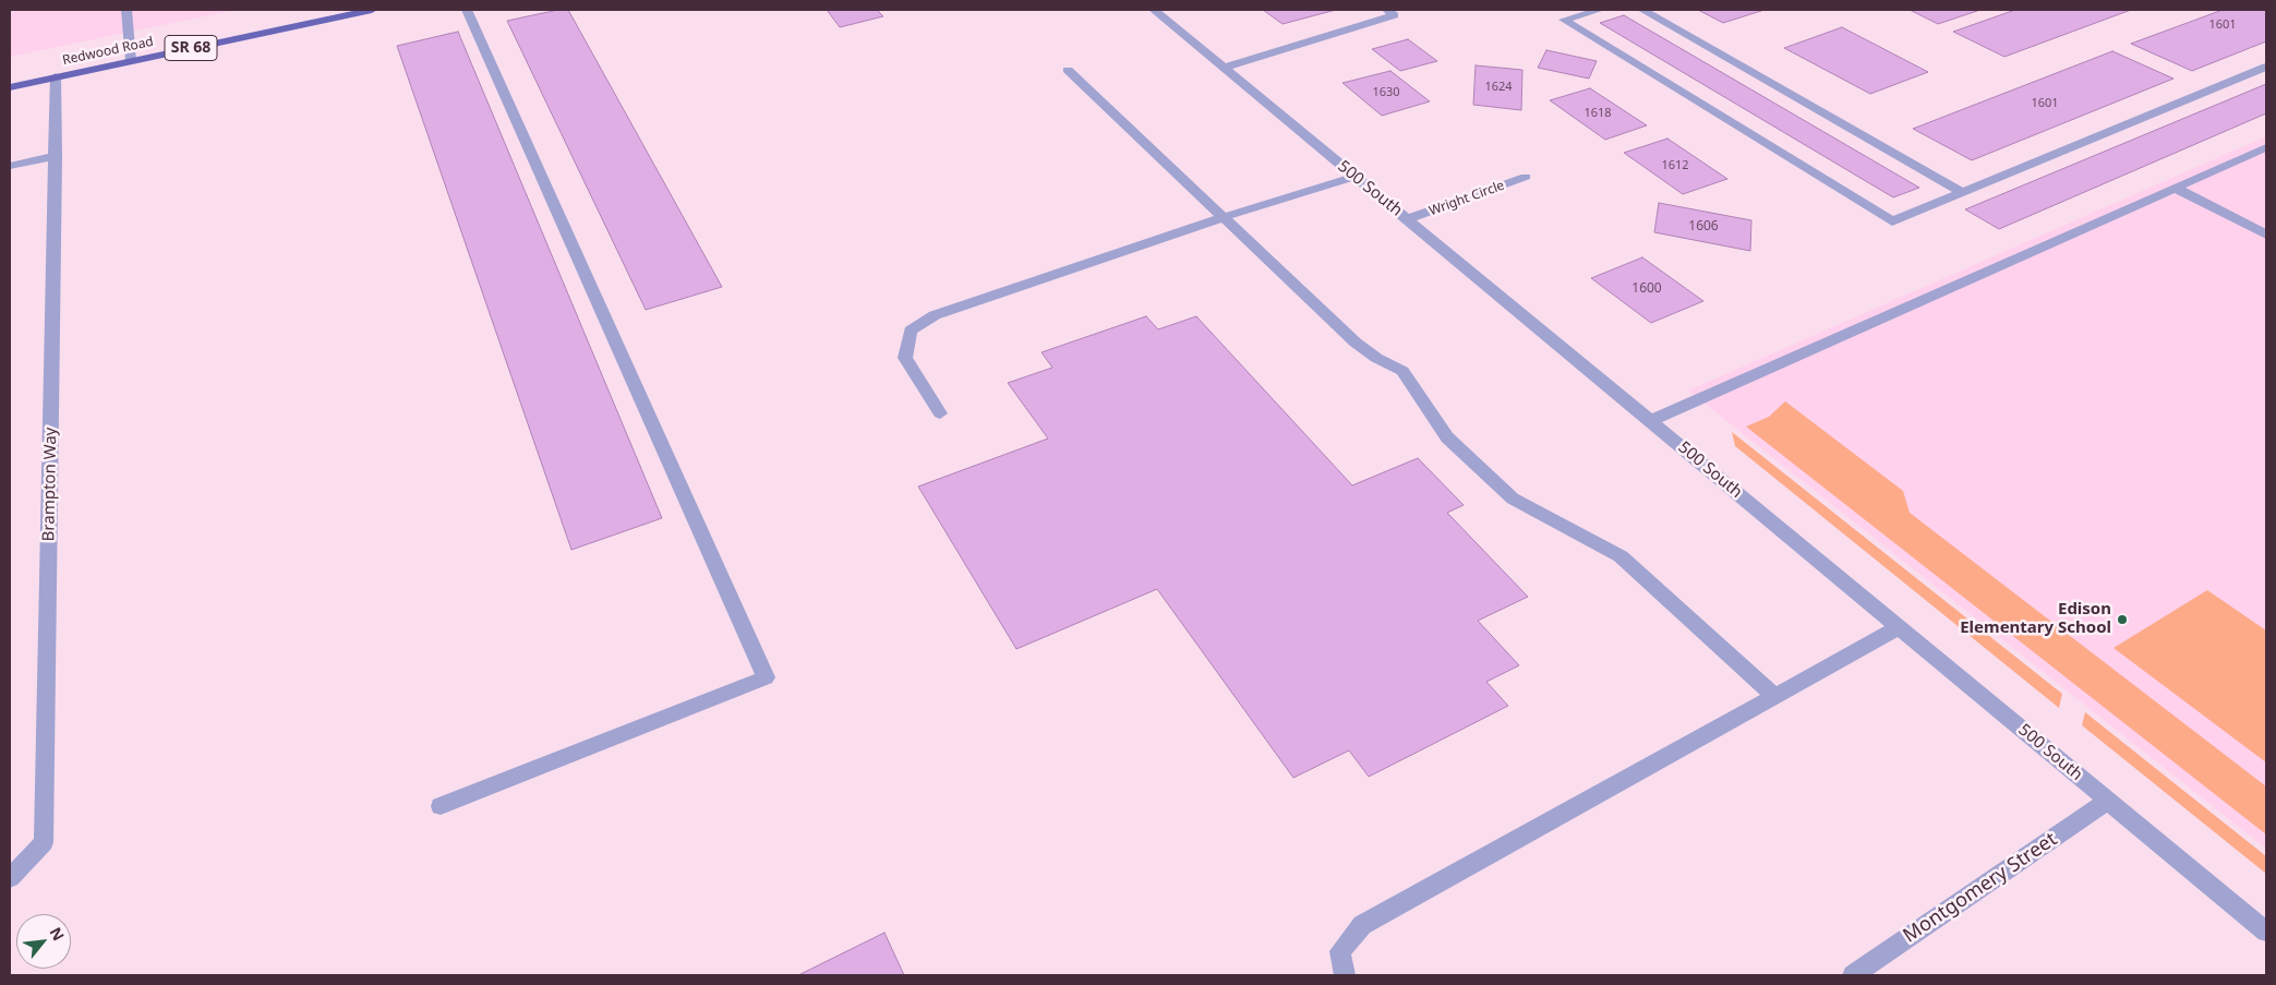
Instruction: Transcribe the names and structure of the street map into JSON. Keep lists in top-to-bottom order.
{
  "streets": {
    "main road": ["SR 68", "Redwood Road"],
    "street": [
      "500 South",
      "Wright Circle",
      "Brampton Way",
      "Montgomery Street"
    ]
  },
  "crossings": [
    ["Redwood Road", "Brampton Way"],
    ["500 South", "Wright Circle"],
    ["500 South", "Montgomery Street"]
  ],
  "places": ["Edison Elementary School"],
  "house_numbers": [
    "1601",
    "1624",
    "1630",
    "1601",
    "1618",
    "1612",
    "1606",
    "1600"
  ],
  "north": "top right"
}
